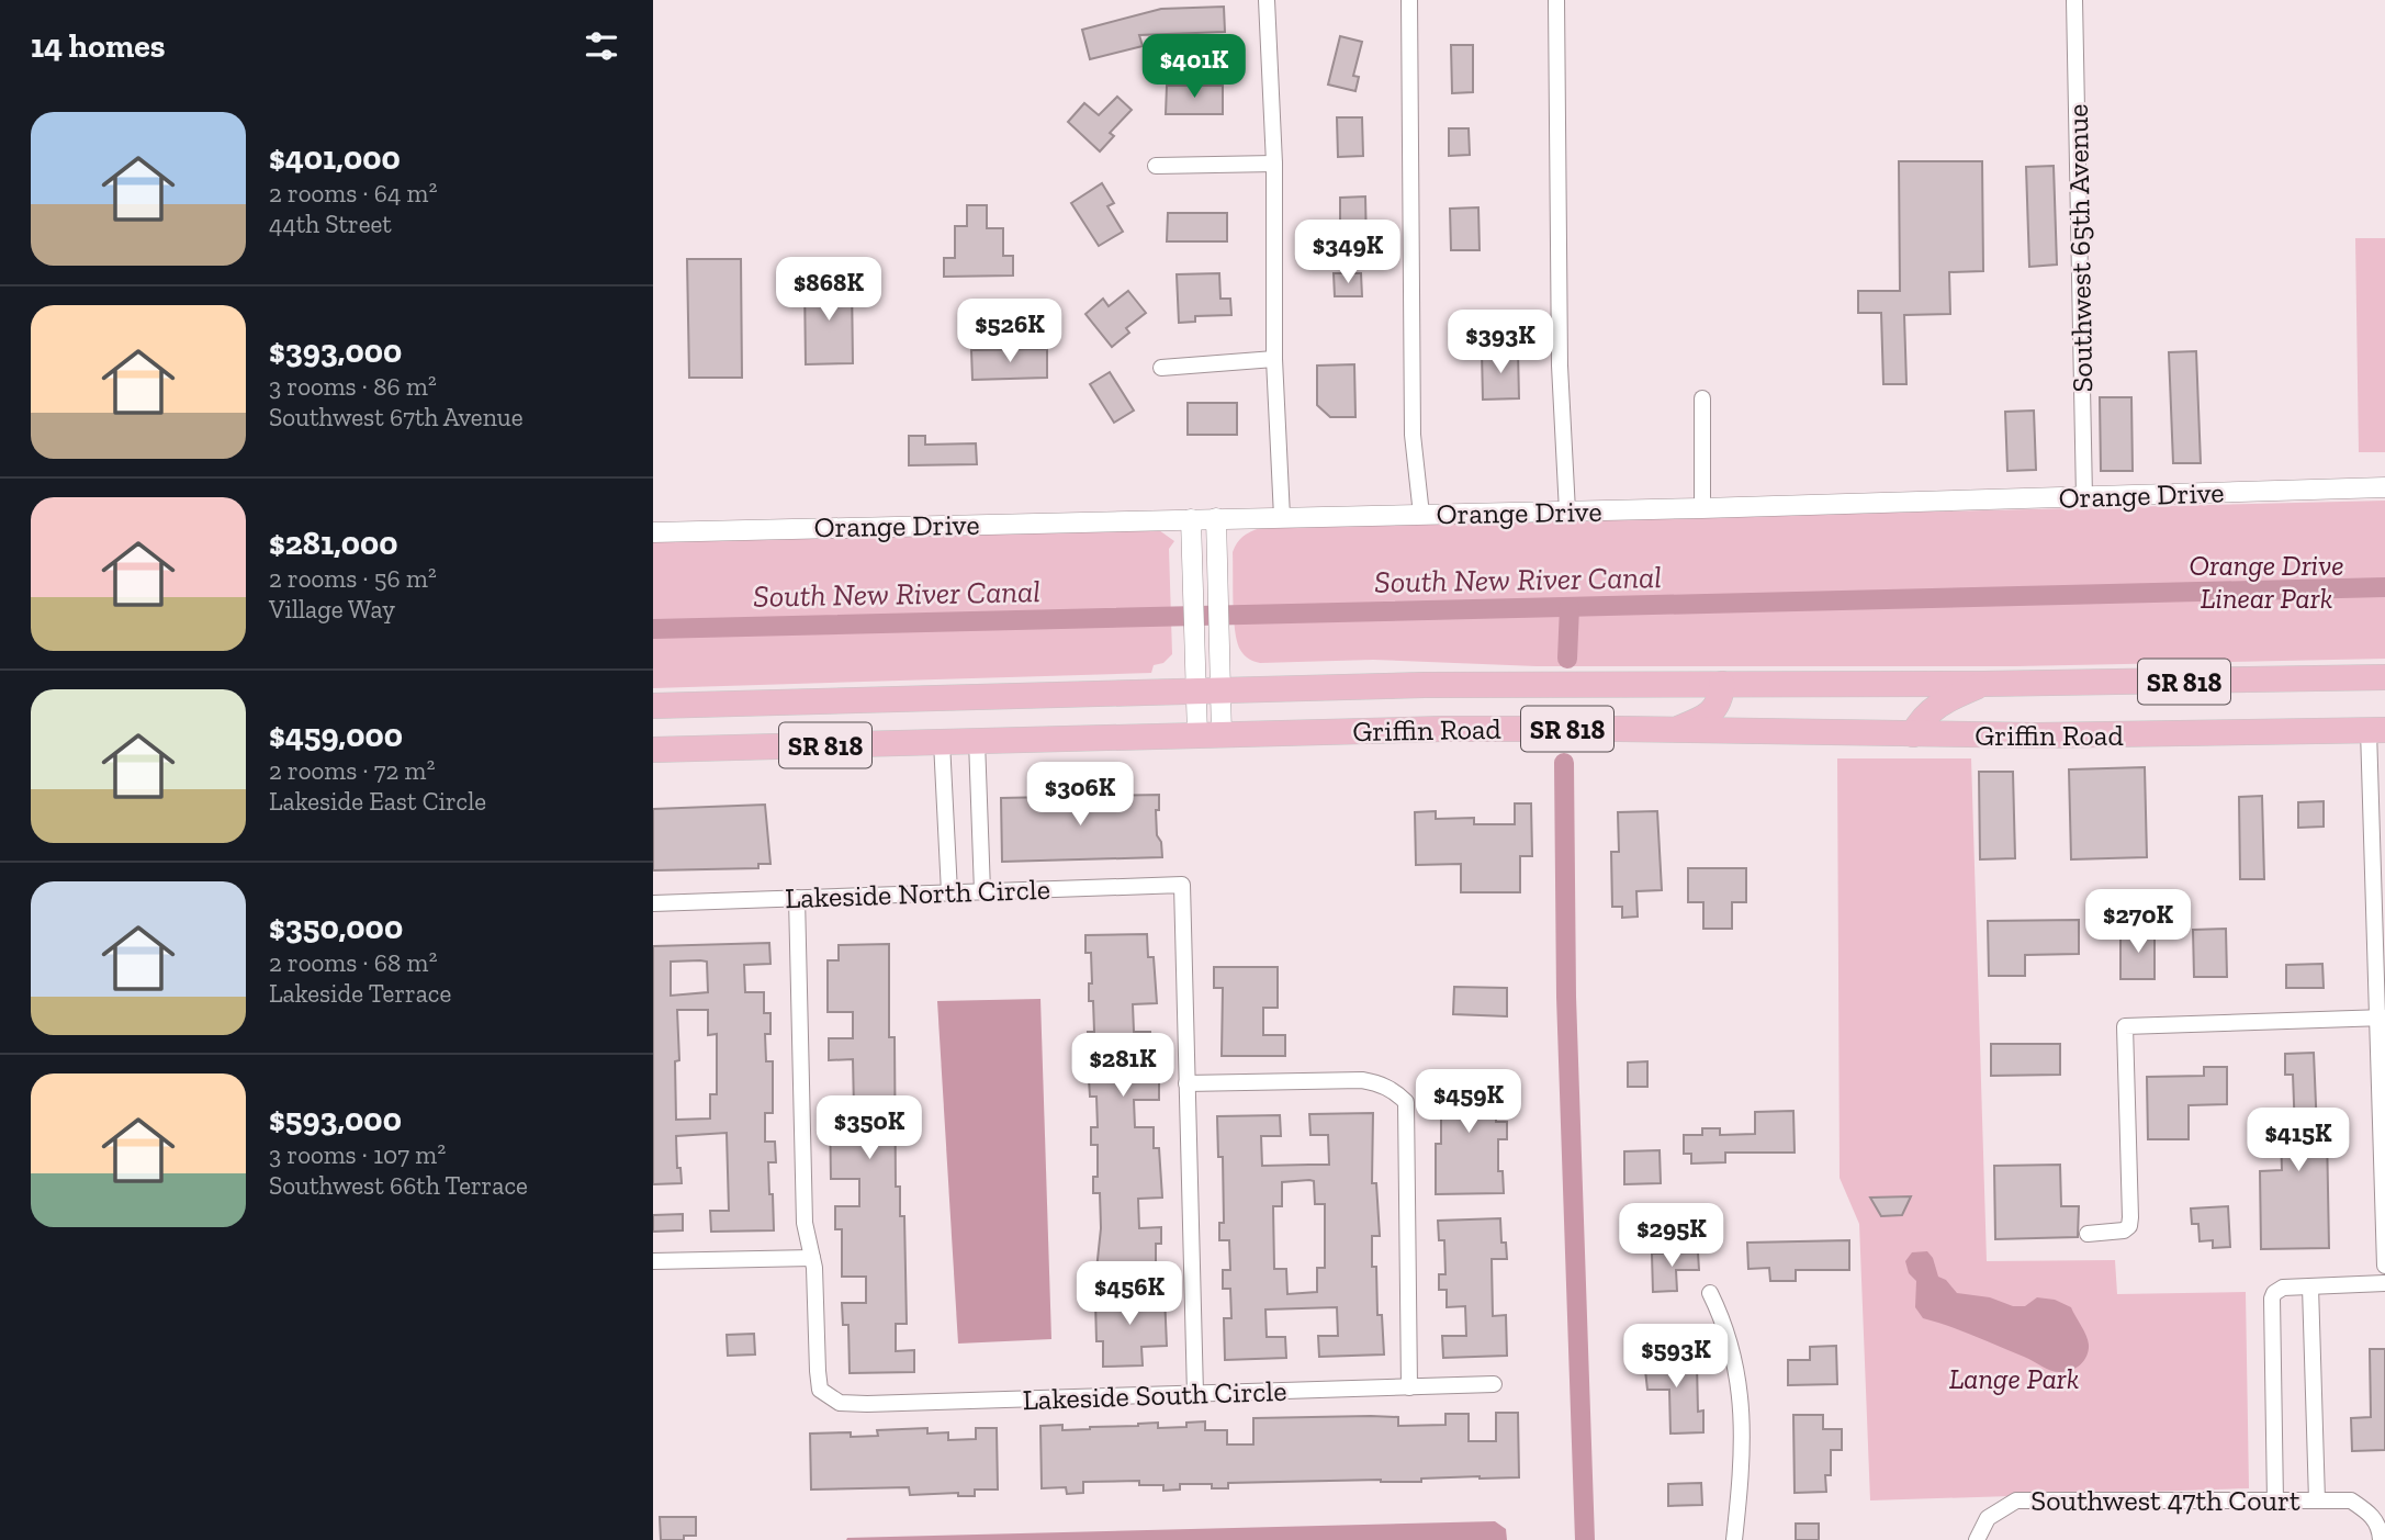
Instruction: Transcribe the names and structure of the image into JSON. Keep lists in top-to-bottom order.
{
  "streets": {
    "main road": ["SR 818", "Griffin Road"],
    "street": [
      "Southwest 65th Avenue",
      "Orange Drive",
      "Lakeside North Circle",
      "Lakeside South Circle",
      "Southwest 47th Court"
    ]
  },
  "crossings": [
    ["Southwest 65th Avenue", "Orange Drive"]
  ],
  "water": ["South New River Canal"],
  "parks": ["Orange Drive Linear Park", "Lange Park"],
  "page": {
    "heading": "14 homes",
    "price": [
      "$401K",
      "$349K",
      "$868K",
      "$526K",
      "$393K",
      "$306K",
      "$270K",
      "$281K",
      "$459K",
      "$350K",
      "$415K",
      "$295K",
      "$456K",
      "$593K"
    ],
    "list": [
      {
        "name": "$401,000",
        "note": "2 rooms · 64 m² · 44th Street"
      },
      {
        "name": "$393,000",
        "note": "3 rooms · 86 m² · Southwest 67th Avenue"
      },
      {
        "name": "$281,000",
        "note": "2 rooms · 56 m² · Village Way"
      },
      {
        "name": "$459,000",
        "note": "2 rooms · 72 m² · Lakeside East Circle"
      },
      {
        "name": "$350,000",
        "note": "2 rooms · 68 m² · Lakeside Terrace"
      },
      {
        "name": "$593,000",
        "note": "3 rooms · 107 m² · Southwest 66th Terrace"
      }
    ]
  }
}
